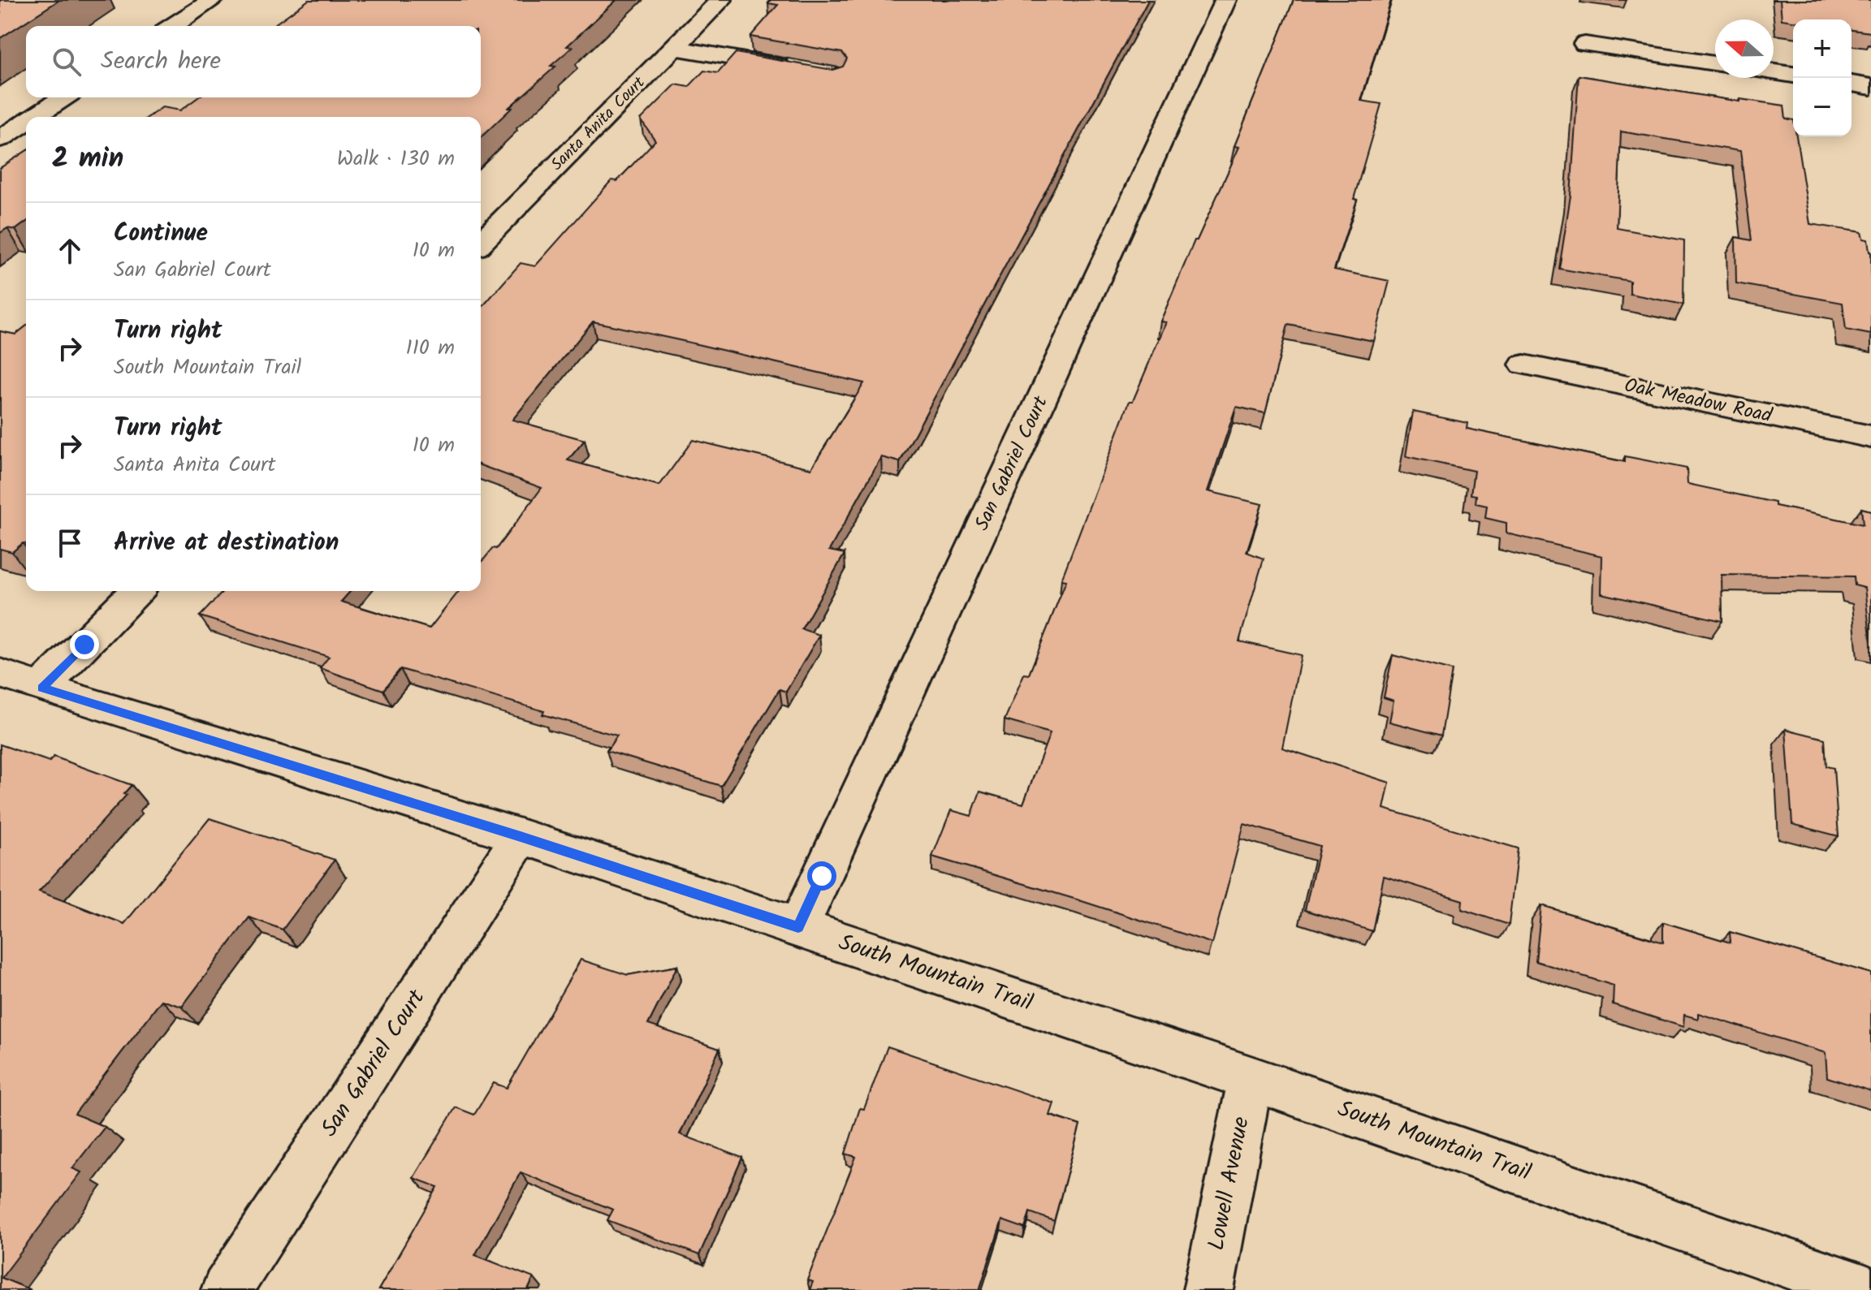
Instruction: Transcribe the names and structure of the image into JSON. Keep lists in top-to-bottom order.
{
  "streets": {
    "street": [
      "Santa Anita Court",
      "Oak Meadow Road",
      "San Gabriel Court",
      "South Mountain Trail",
      "Lowell Avenue"
    ]
  },
  "crossings": [
    ["San Gabriel Court", "South Mountain Trail"],
    ["South Mountain Trail", "Lowell Avenue"]
  ],
  "north": "left",
  "page": {
    "map_buttons": ["+", "−"],
    "search": "Search here",
    "heading": ["2 min", "Walk · 130 m"],
    "list": [
      ["Continue", "San Gabriel Court", "10 m"],
      ["Turn right", "South Mountain Trail", "110 m"],
      ["Turn right", "Santa Anita Court", "10 m"],
      "Arrive at destination"
    ]
  }
}
